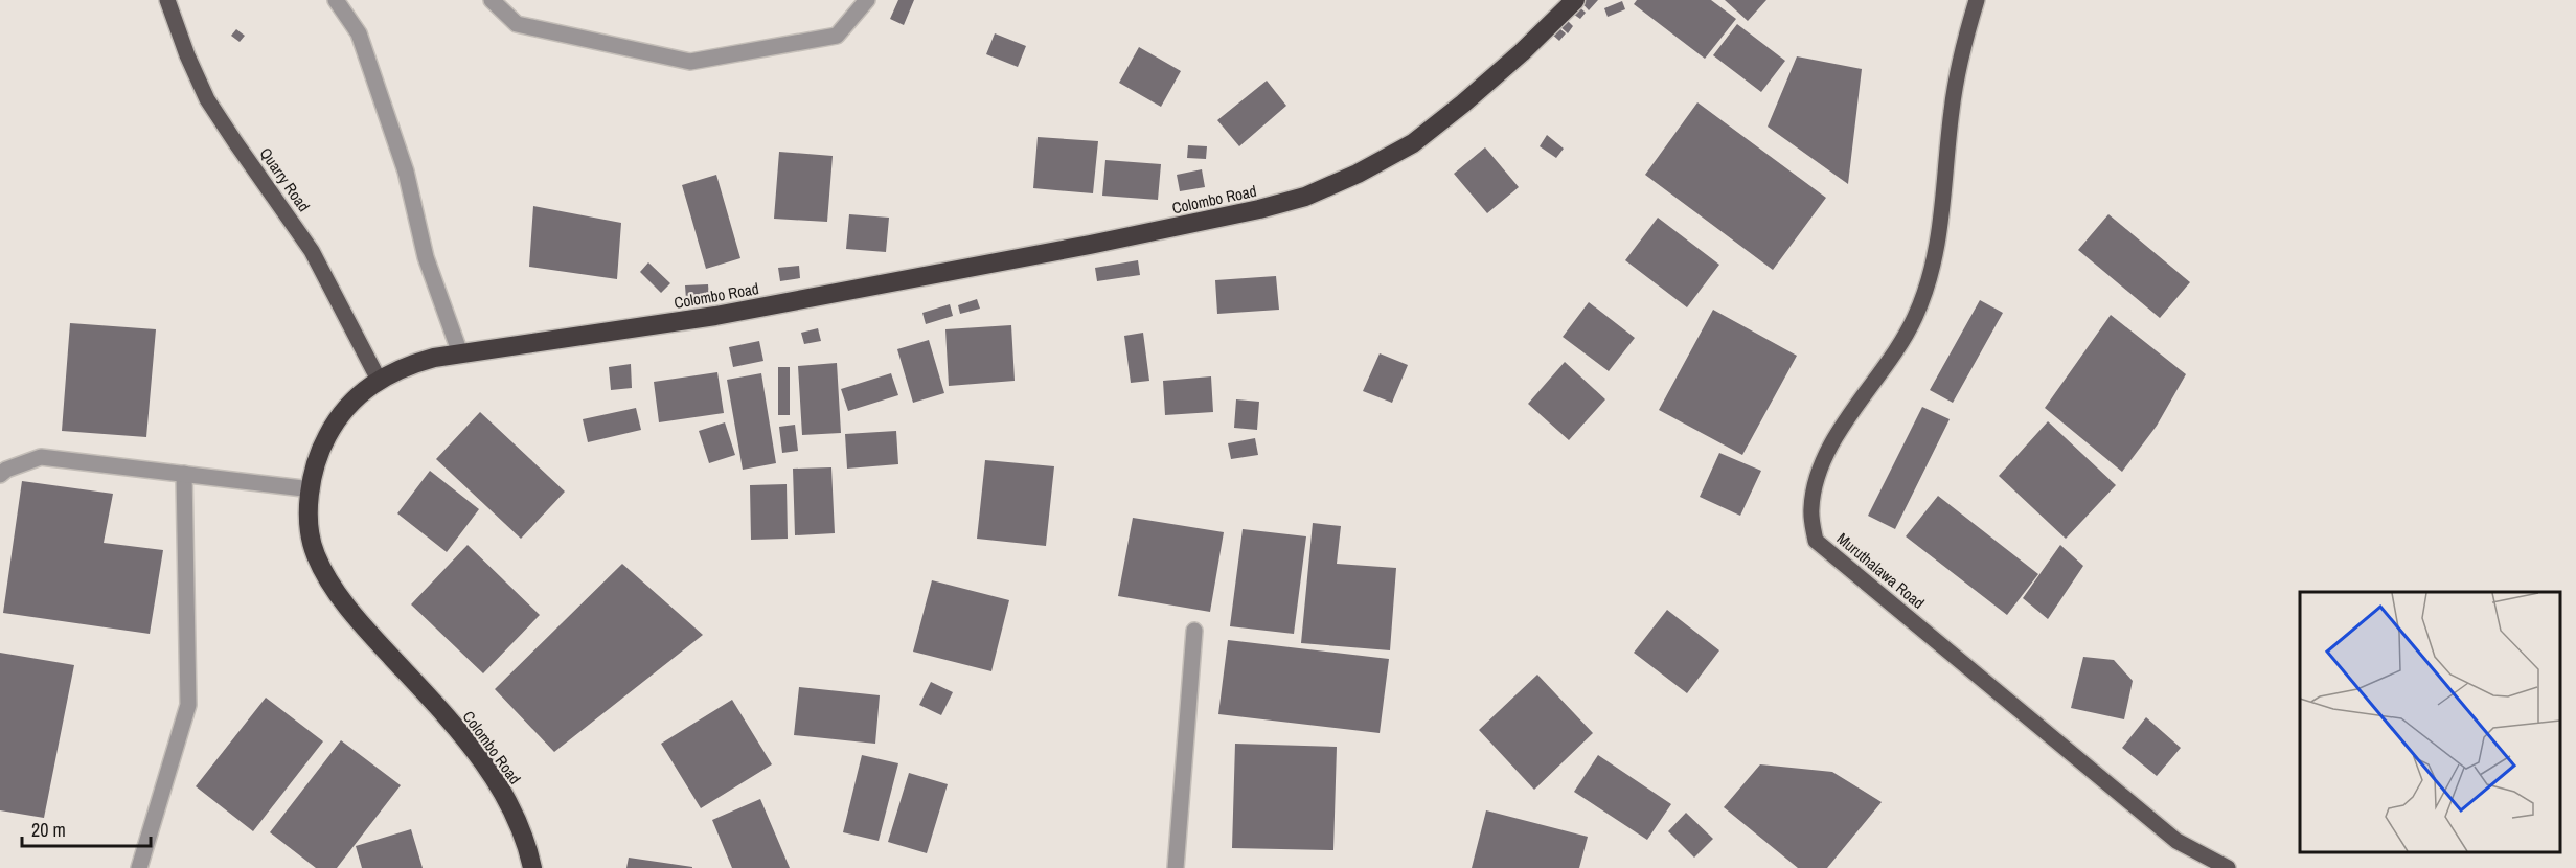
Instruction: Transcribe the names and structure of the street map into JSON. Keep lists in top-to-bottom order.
{
  "streets": {
    "highway": ["Colombo Road"],
    "main road": ["Quarry Road", "Muruthalawa Road"]
  },
  "crossings": [
    ["Quarry Road", "Colombo Road"]
  ],
  "scale_bar": "20 m"
}
